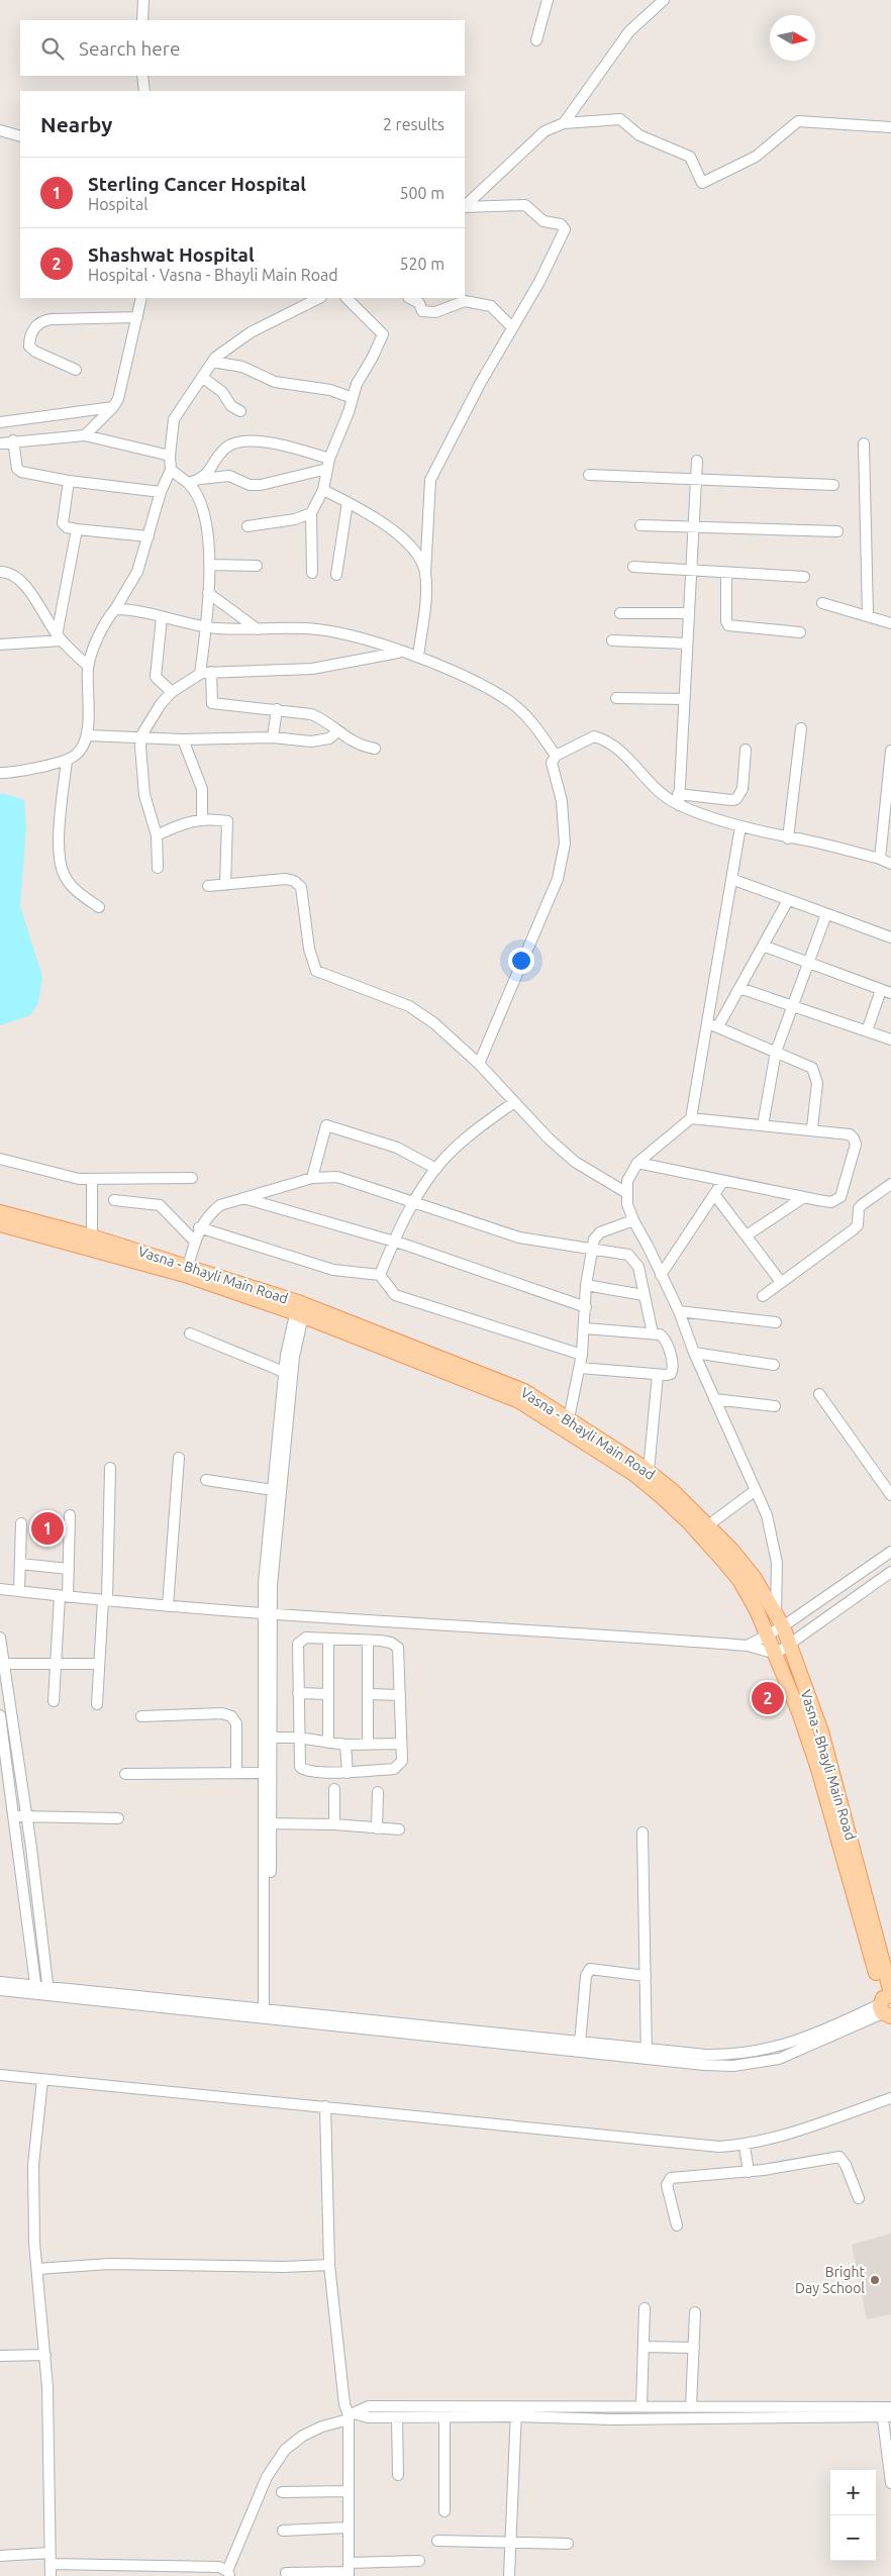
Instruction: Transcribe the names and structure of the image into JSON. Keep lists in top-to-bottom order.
{
  "streets": {
    "main road": ["Vasna - Bhayli Main Road"]
  },
  "places": ["Bright Day School"],
  "north": "right",
  "page": {
    "search": "Search here",
    "heading": ["Nearby", "2 results"],
    "list": [
      {
        "mark": "1",
        "name": "Sterling Cancer Hospital",
        "note": "Hospital",
        "value": "500 m"
      },
      {
        "mark": "2",
        "name": "Shashwat Hospital",
        "note": "Hospital · Vasna - Bhayli Main Road",
        "value": "520 m"
      }
    ],
    "pins": ["1", "2"],
    "map_buttons": ["+", "−"]
  }
}
